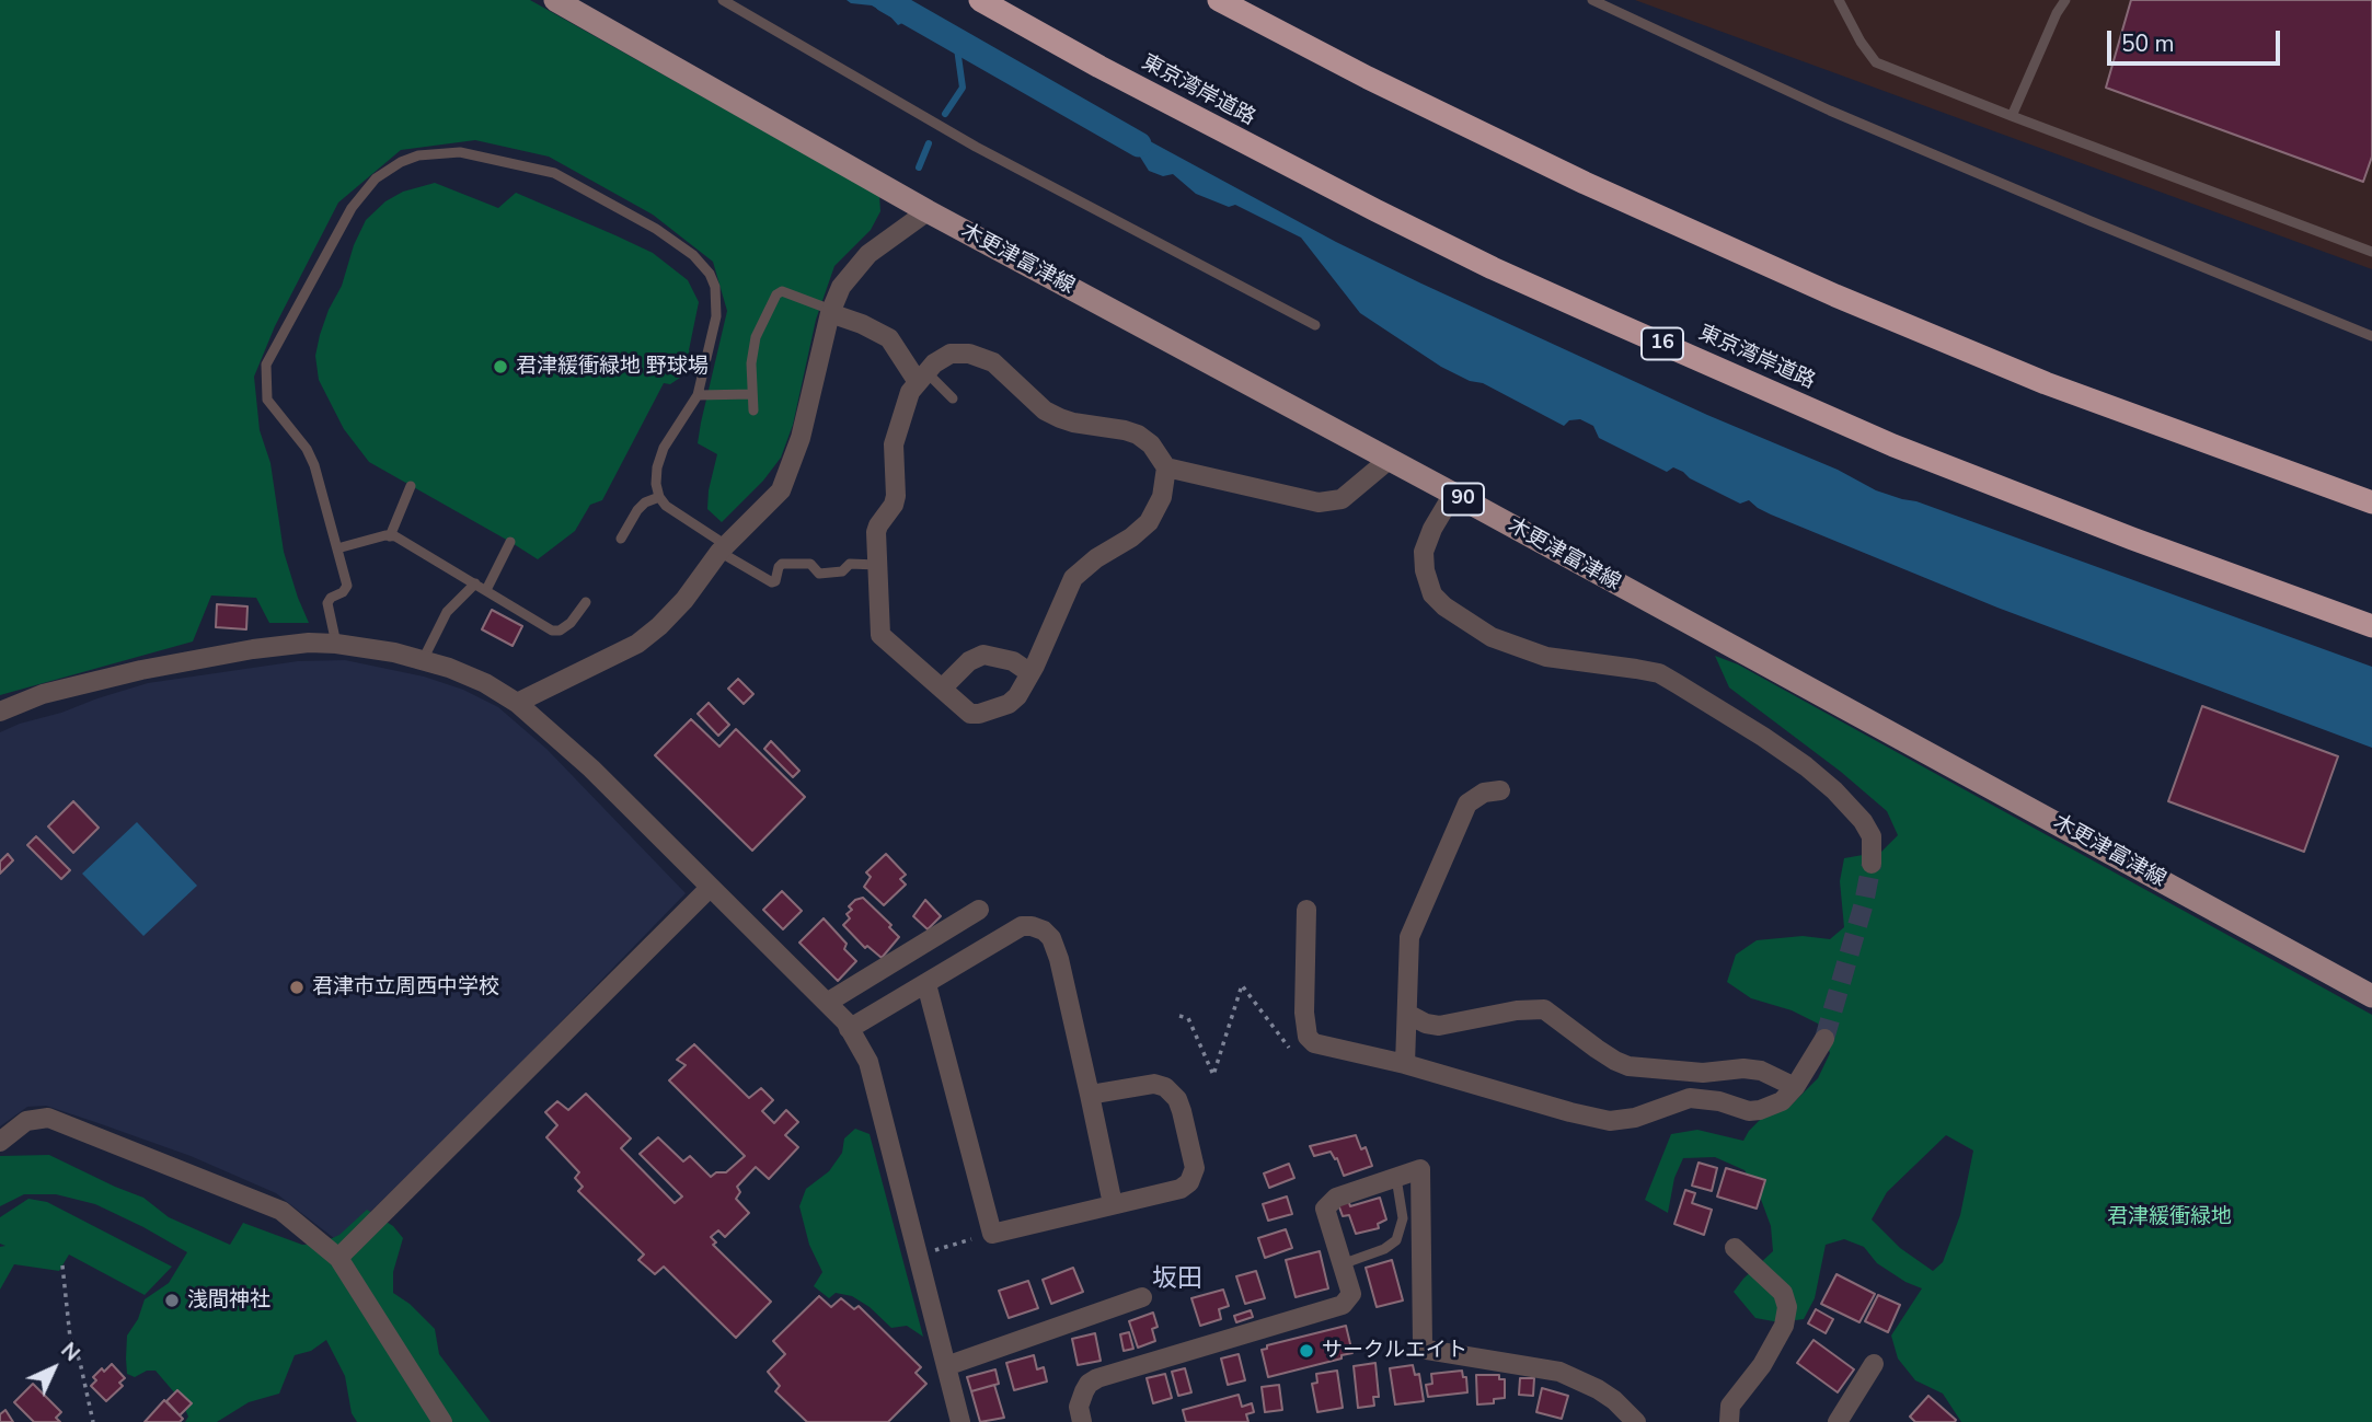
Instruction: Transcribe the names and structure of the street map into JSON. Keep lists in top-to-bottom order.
{
  "streets": {
    "highway": ["東京湾岸道路", "16"],
    "main road": ["木更津富津線", "90"]
  },
  "districts": ["坂田"],
  "parks": ["君津緩衝緑地"],
  "places": [
    "君津緩衝緑地 野球場",
    "君津市立周西中学校",
    "浅間神社",
    "サークルエイト"
  ],
  "scale_bar": "50 m",
  "north": "top right"
}
